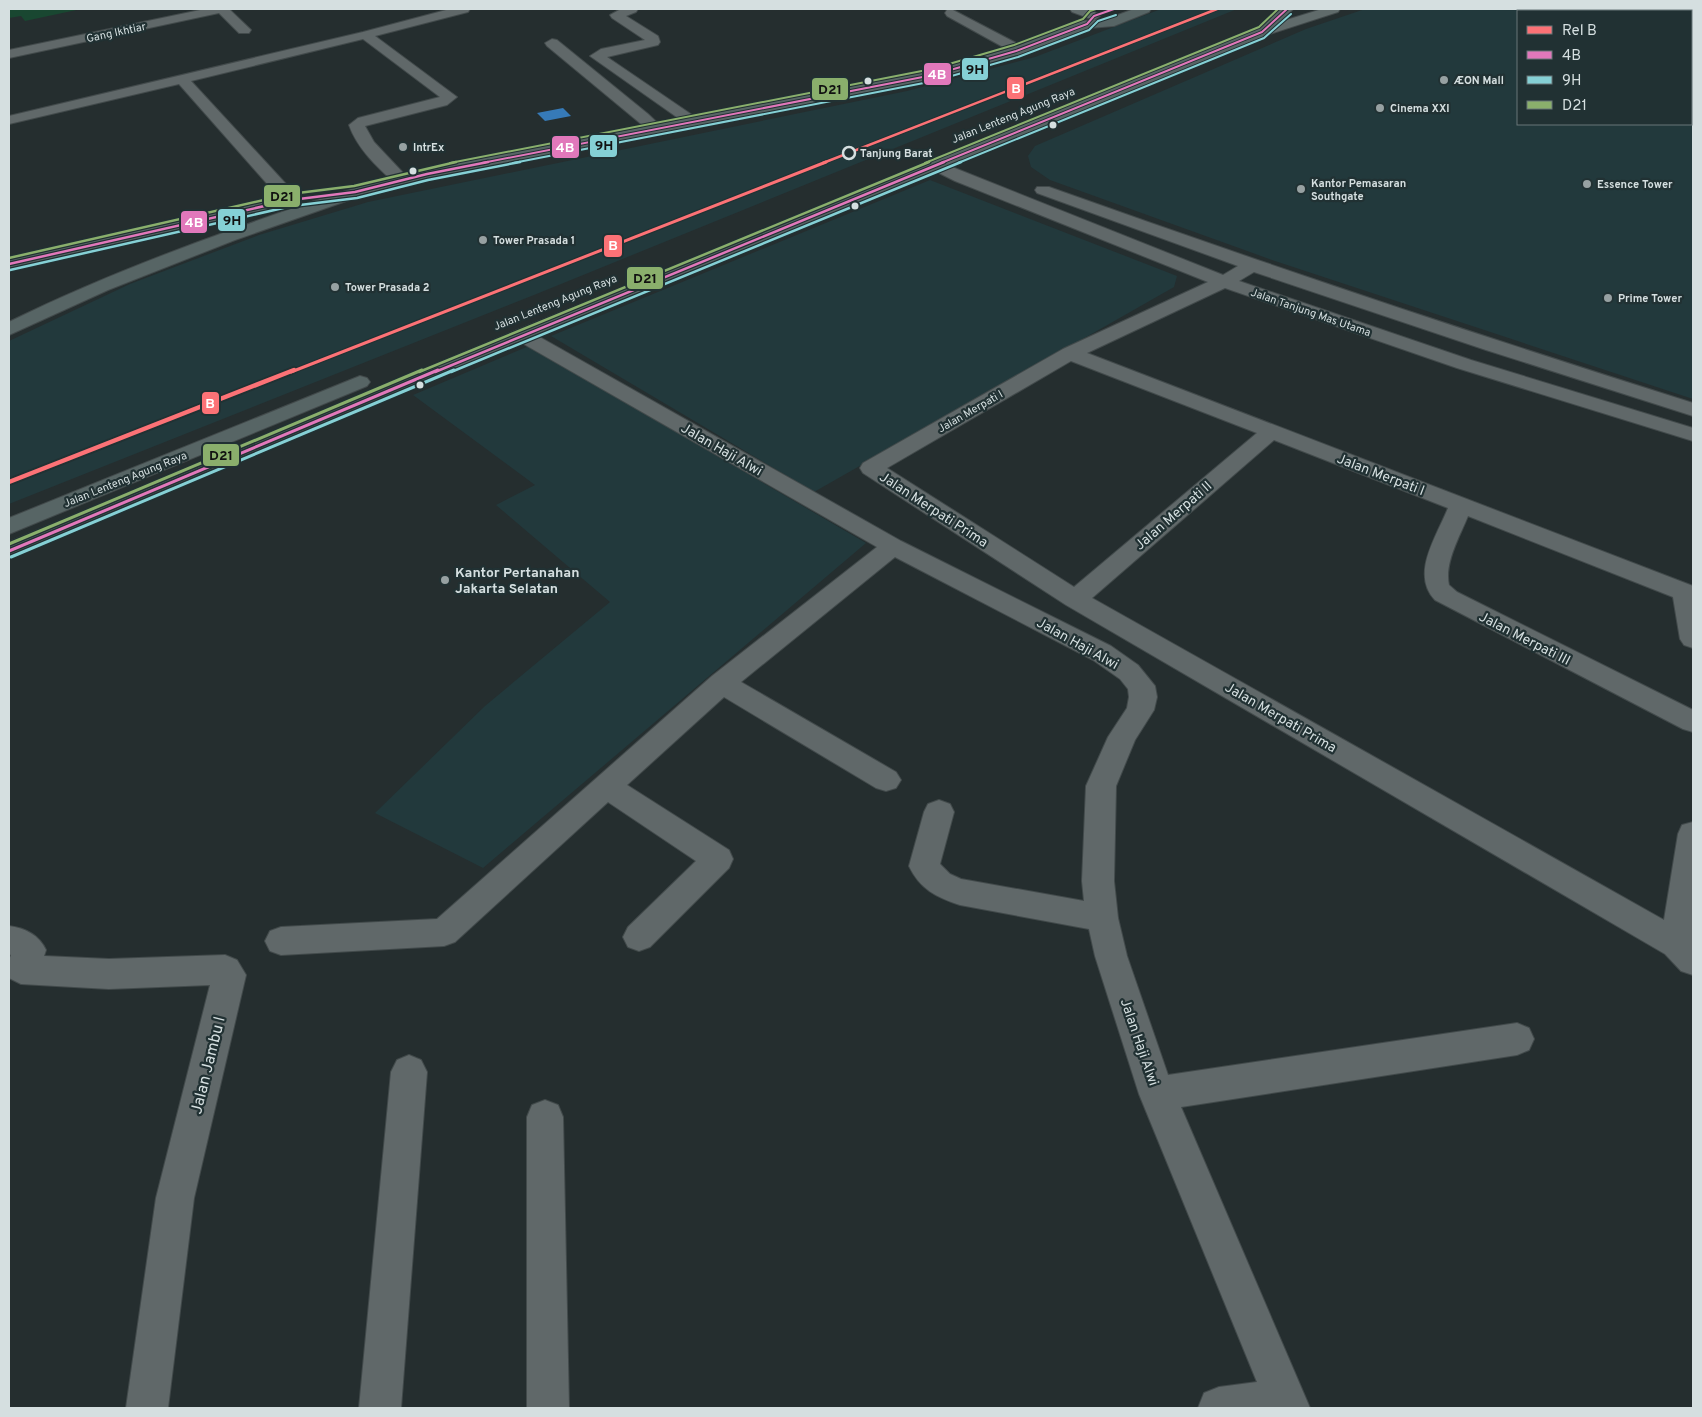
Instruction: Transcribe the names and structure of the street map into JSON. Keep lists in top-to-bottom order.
{
  "streets": {
    "main road": ["Jalan Lenteng Agung Raya"],
    "street": [
      "Gang Ikhtiar",
      "Jalan Tanjung Mas Utama",
      "Jalan Merpati I",
      "Jalan Haji Alwi",
      "Jalan Merpati Prima",
      "Jalan Merpati II",
      "Jalan Merpati III",
      "Jalan Jambu I"
    ]
  },
  "crossings": [
    ["Jalan Tanjung Mas Utama", "Jalan Merpati I"],
    ["Jalan Merpati I", "Jalan Merpati Prima"],
    ["Jalan Merpati I", "Jalan Merpati II"],
    ["Jalan Merpati I", "Jalan Merpati III"],
    ["Jalan Merpati Prima", "Jalan Merpati II"]
  ],
  "places": [
    "ÆON Mall",
    "Cinema XXI",
    "IntrEx",
    "Tanjung Barat",
    "Essence Tower",
    "Kantor Pemasaran Southgate",
    "Tower Prasada 1",
    "Tower Prasada 2",
    "Prime Tower",
    "Kantor Pertanahan Jakarta Selatan"
  ],
  "lines": [
    "rail line B",
    "transit line 4B",
    "transit line D21",
    "transit line 9H"
  ],
  "legend": [
    "Rel B",
    "4B",
    "9H",
    "D21"
  ]
}
